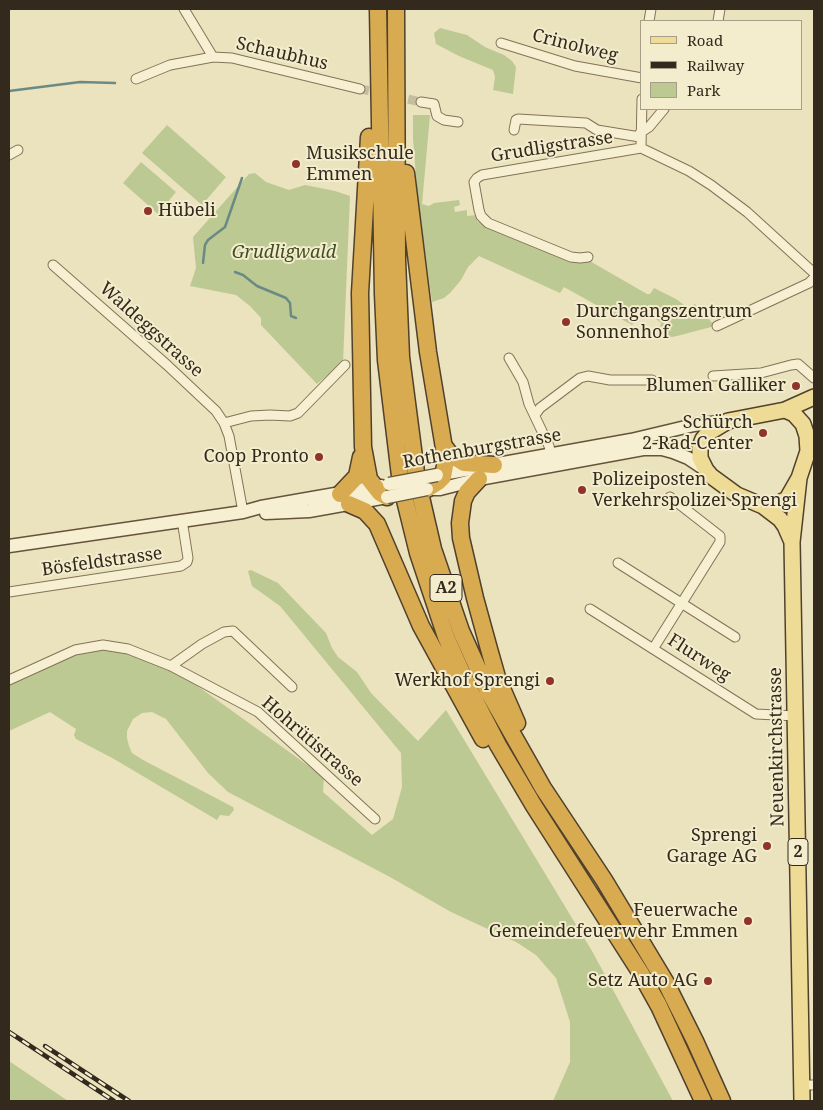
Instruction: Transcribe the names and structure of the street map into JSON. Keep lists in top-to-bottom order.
{
  "streets": {
    "highway": ["A2"],
    "main road": ["Rothenburgstrasse", "Neuenkirchstrasse", "2"],
    "street": [
      "Crinolweg",
      "Schaubhus",
      "Grudligstrasse",
      "Waldeggstrasse",
      "Bösfeldstrasse",
      "Flurweg",
      "Hohrütistrasse"
    ]
  },
  "crossings": [
    ["Waldeggstrasse", "Rothenburgstrasse"],
    ["Rothenburgstrasse", "Bösfeldstrasse"],
    ["Rothenburgstrasse", "2"],
    ["Flurweg", "Neuenkirchstrasse"],
    ["Neuenkirchstrasse", "2"]
  ],
  "parks": ["Grudligwald"],
  "places": [
    "Musikschule Emmen",
    "Hübeli",
    "Durchgangszentrum Sonnenhof",
    "Blumen Galliker",
    "Schürch 2-Rad-Center",
    "Coop Pronto",
    "Polizeiposten Verkehrspolizei Sprengi",
    "Werkhof Sprengi",
    "Sprengi Garage AG",
    "Feuerwache Gemeindefeuerwehr Emmen",
    "Setz Auto AG"
  ],
  "legend": ["Road", "Railway", "Park"]
}
